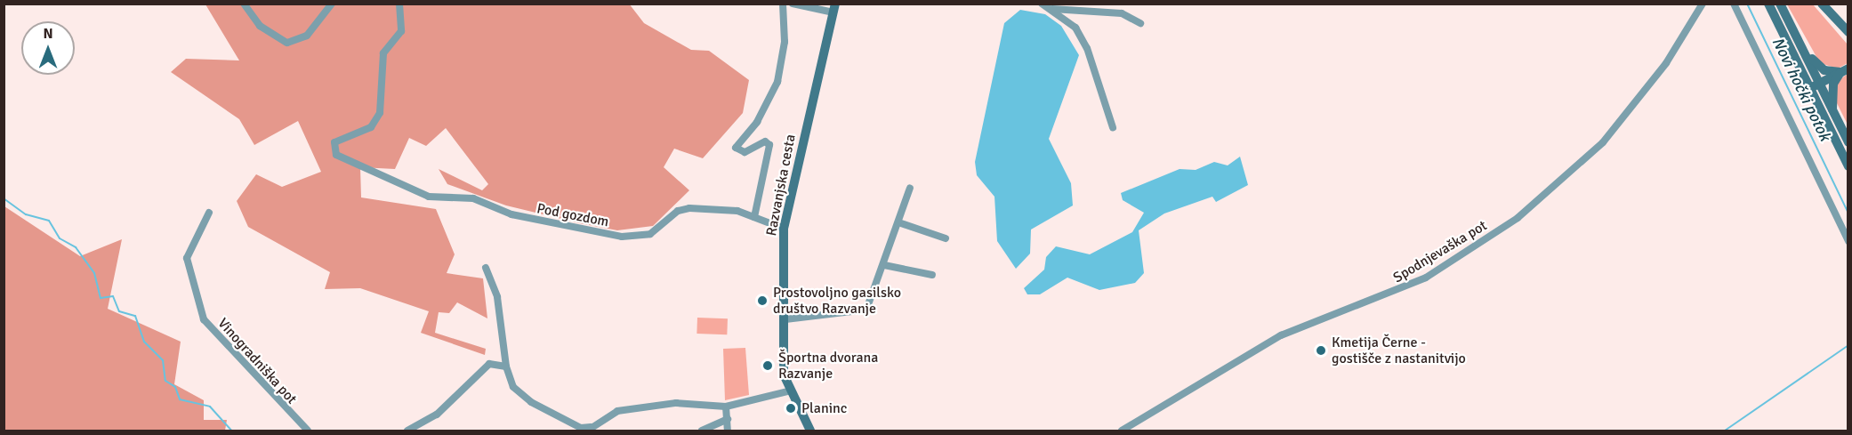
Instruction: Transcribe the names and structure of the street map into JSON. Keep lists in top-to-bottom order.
{
  "streets": {
    "street": [
      "Razvanjska cesta",
      "Pod gozdom",
      "Spodnjevaška pot",
      "Vinogradniška pot"
    ]
  },
  "crossings": [
    ["Razvanjska cesta", "Pod gozdom"]
  ],
  "water": ["Novi hočki potok"],
  "places": [
    "Prostovoljno gasilsko društvo Razvanje",
    "Kmetija Černe - gostišče z nastanitvijo",
    "Športna dvorana Razvanje",
    "Planinc"
  ],
  "north": "top"
}
